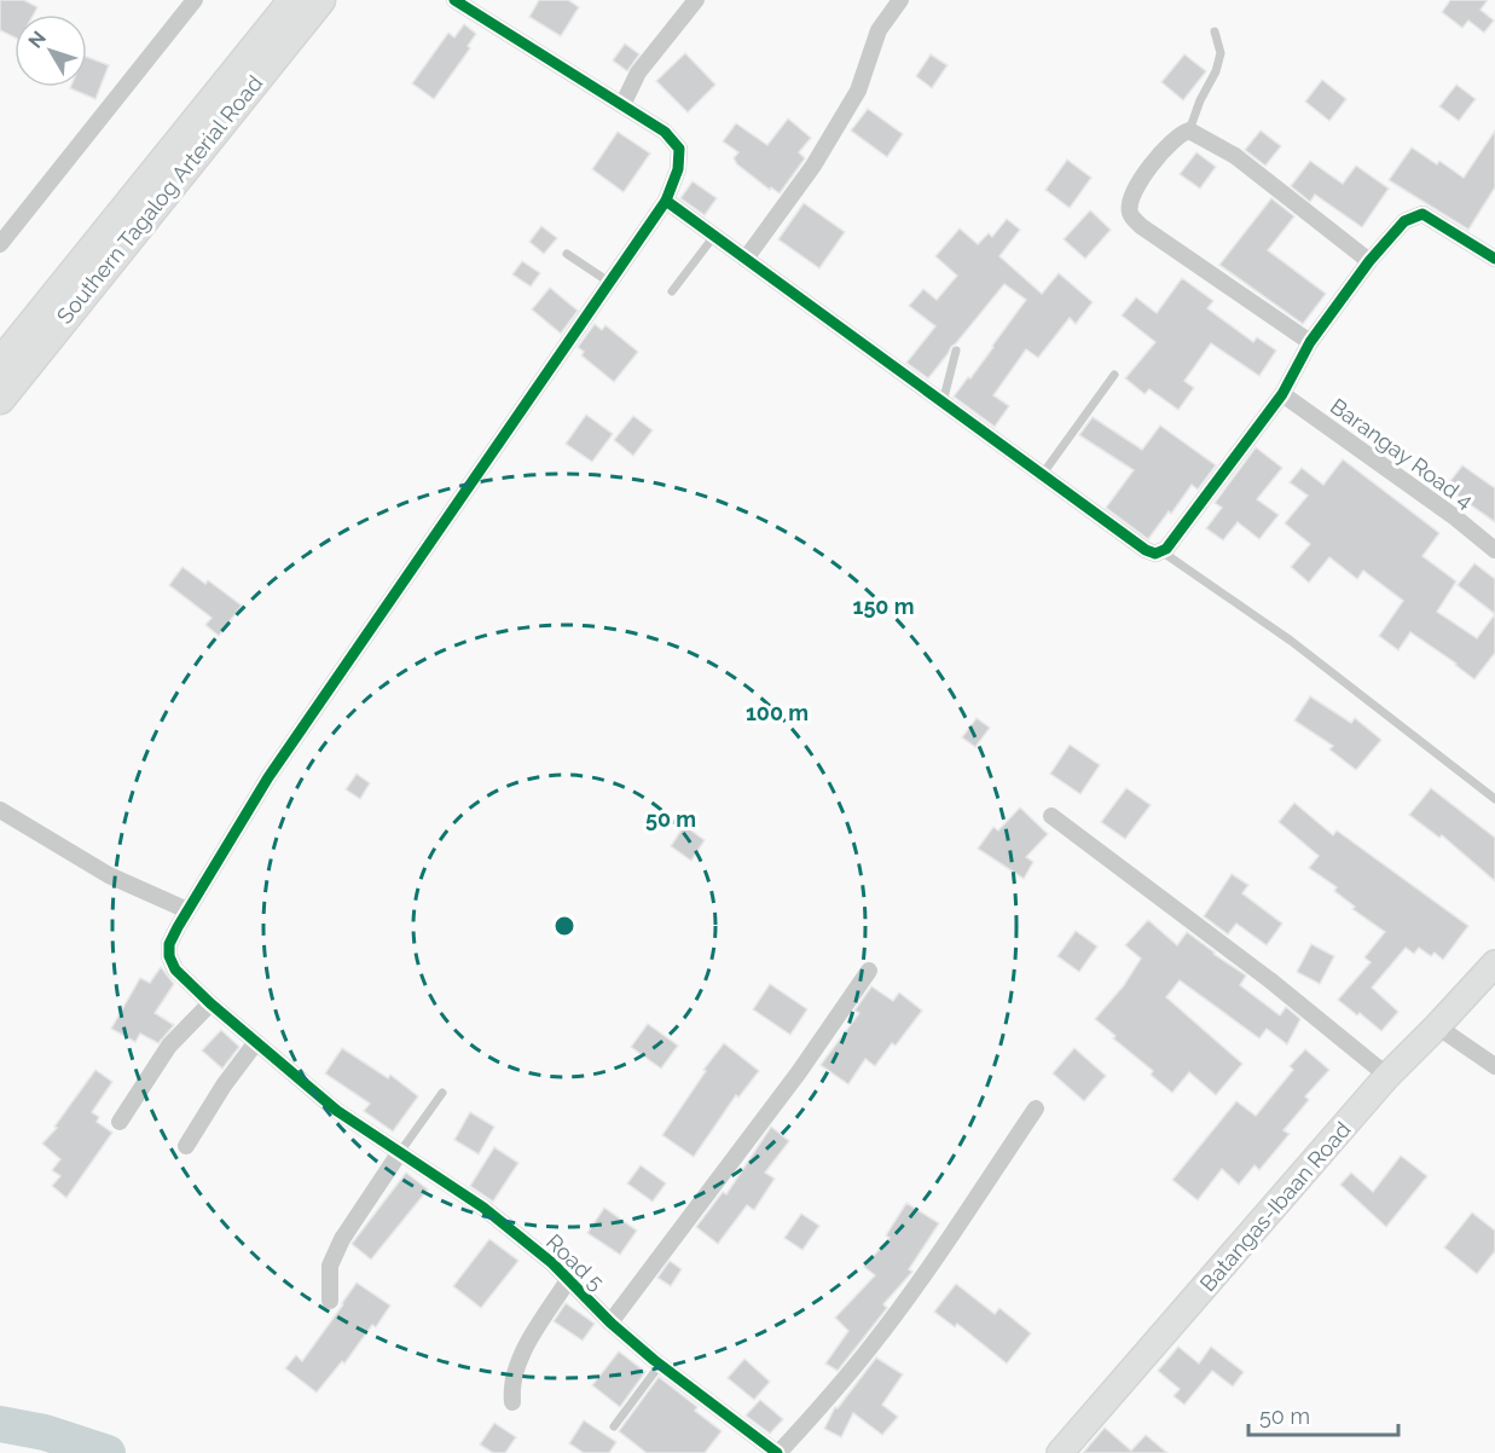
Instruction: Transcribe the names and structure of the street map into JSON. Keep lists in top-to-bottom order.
{
  "streets": {
    "highway": ["Southern Tagalog Arterial Road"],
    "main road": ["Batangas-Ibaan Road"],
    "street": ["Barangay Road 4", "Road 5"]
  },
  "scale_bar": "50 m",
  "north": "top left",
  "rings": ["150 m", "100 m", "50 m"]
}
